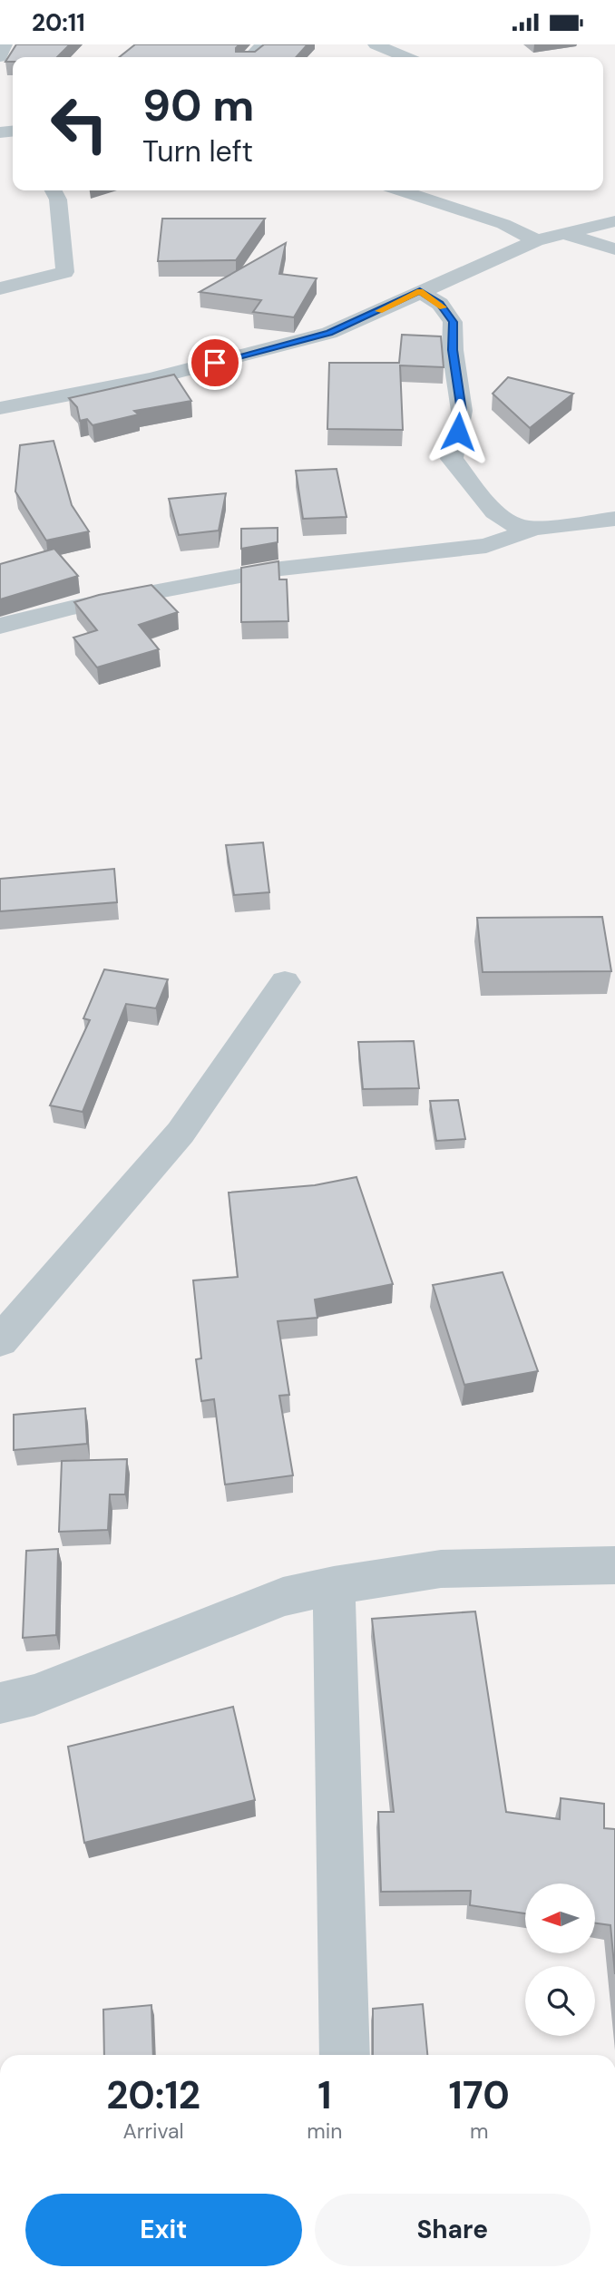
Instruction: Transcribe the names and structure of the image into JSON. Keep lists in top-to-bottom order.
{
  "north": "left",
  "page": {
    "status": "20:11",
    "turn": ["90 m", "Turn left"],
    "eta": [
      "20:12",
      "Arrival",
      "1",
      "min",
      "170",
      "m"
    ],
    "buttons": ["Exit", "Share"]
  }
}
